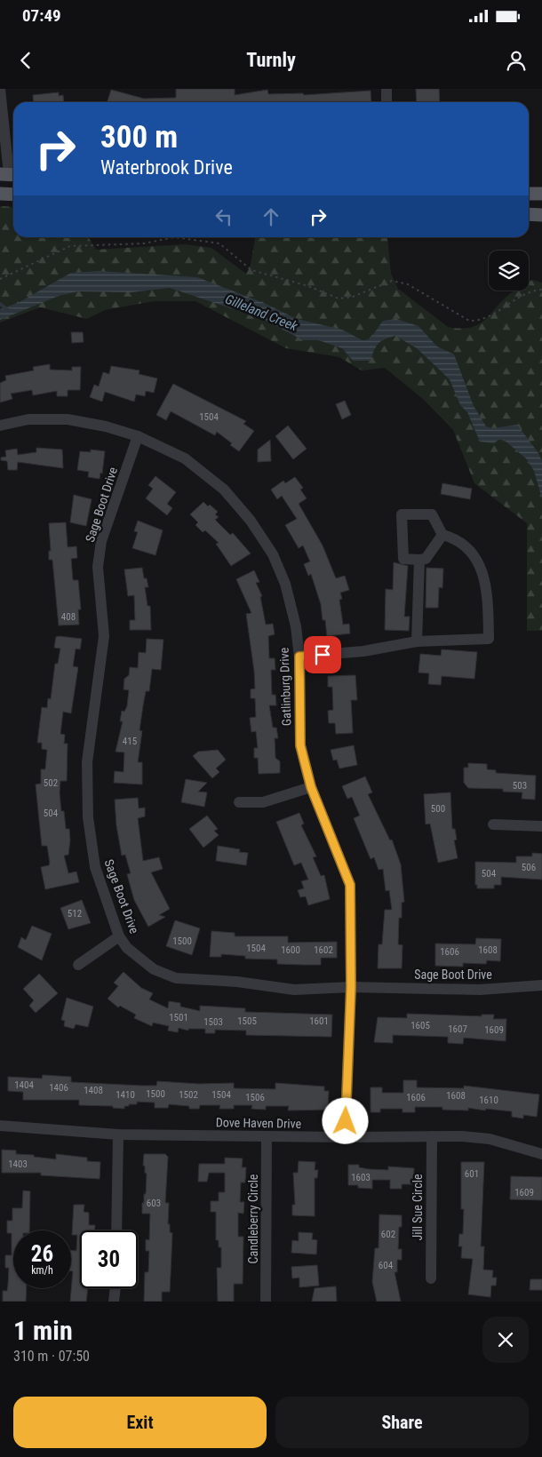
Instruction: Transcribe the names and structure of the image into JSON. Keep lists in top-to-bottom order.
{
  "streets": {
    "street": [
      "Sage Boot Drive",
      "Gatlinburg Drive",
      "Dove Haven Drive",
      "Jill Sue Circle",
      "Candleberry Circle"
    ]
  },
  "crossings": [
    ["Sage Boot Drive", "Gatlinburg Drive"],
    ["Gatlinburg Drive", "Dove Haven Drive"],
    ["Dove Haven Drive", "Jill Sue Circle"],
    ["Dove Haven Drive", "Candleberry Circle"]
  ],
  "water": ["Gilleland Creek"],
  "house_numbers": [
    "1504",
    "408",
    "415",
    "502",
    "503",
    "500",
    "504",
    "506",
    "504",
    "512",
    "1500",
    "1504",
    "1600",
    "1602",
    "1608",
    "1606",
    "1501",
    "1505",
    "1601",
    "1503",
    "1605",
    "1607",
    "1609",
    "1404",
    "1406",
    "1408",
    "1500",
    "1410",
    "1502",
    "1504",
    "1608",
    "1506",
    "1606",
    "1610",
    "1403",
    "601",
    "1603",
    "1609",
    "603",
    "602",
    "604"
  ],
  "page": {
    "status": "07:49",
    "header": "Turnly",
    "turn": ["300 m", "Waterbrook Drive"],
    "speed": "26 km/h",
    "limit": "30",
    "heading": ["1 min", "310 m · 07:50"],
    "buttons": ["Exit", "Share"]
  }
}
